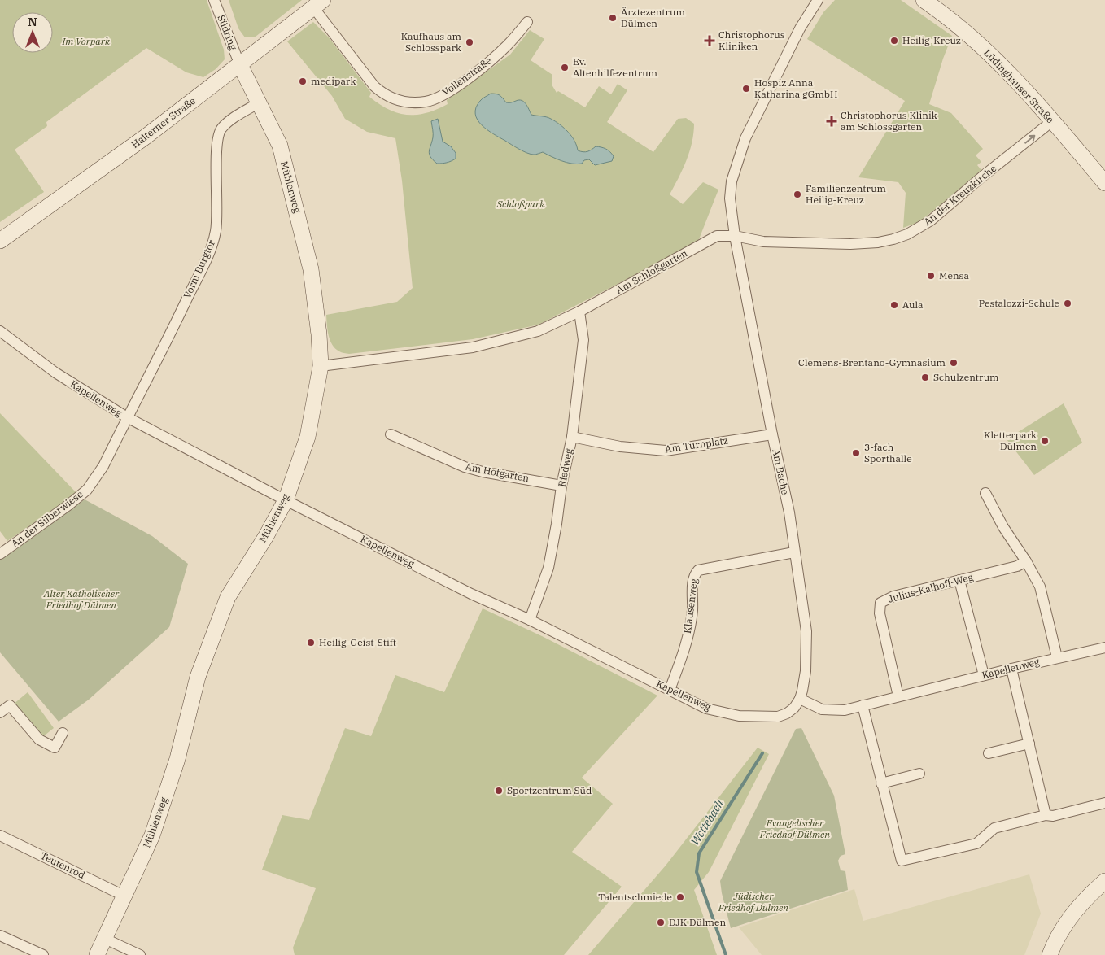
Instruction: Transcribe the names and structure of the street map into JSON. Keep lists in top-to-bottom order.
{
  "streets": {
    "street": [
      "Südring",
      "Vollenstraße",
      "Lüdinghauser Straße",
      "Halterner Straße",
      "Mühlenweg",
      "An der Kreuzkirche",
      "Vorm Burgtor",
      "Am Schloßgarten",
      "Kapellenweg",
      "Am Turnplatz",
      "Riedweg",
      "Am Bache",
      "Am Hofgarten",
      "An der Silberwiese",
      "Julius-Kalhoff-Weg",
      "Klausenweg",
      "Teutenrod"
    ]
  },
  "crossings": [
    ["Südring", "Halterner Straße"],
    ["Südring", "Mühlenweg"],
    ["Vollenstraße", "Halterner Straße"],
    ["Lüdinghauser Straße", "An der Kreuzkirche"],
    ["Halterner Straße", "Mühlenweg"],
    ["Mühlenweg", "Vorm Burgtor"],
    ["Mühlenweg", "Am Schloßgarten"],
    ["Mühlenweg", "Kapellenweg"],
    ["Mühlenweg", "Teutenrod"],
    ["An der Kreuzkirche", "Am Schloßgarten"],
    ["An der Kreuzkirche", "Am Bache"],
    ["Vorm Burgtor", "Kapellenweg"],
    ["Vorm Burgtor", "An der Silberwiese"],
    ["Am Schloßgarten", "Riedweg"],
    ["Am Schloßgarten", "Am Bache"],
    ["Kapellenweg", "Riedweg"],
    ["Kapellenweg", "Am Bache"],
    ["Kapellenweg", "An der Silberwiese"],
    ["Kapellenweg", "Julius-Kalhoff-Weg"],
    ["Kapellenweg", "Klausenweg"],
    ["Am Turnplatz", "Riedweg"],
    ["Am Turnplatz", "Am Bache"],
    ["Riedweg", "Am Hofgarten"],
    ["Am Bache", "Klausenweg"]
  ],
  "one_way": ["An der Kreuzkirche"],
  "water": ["Wettebach"],
  "parks": [
    "Im Vorpark",
    "Schloßpark",
    "Alter Katholischer Friedhof Dülmen",
    "Evangelischer Friedhof Dülmen",
    "Jüdischer Friedhof Dülmen"
  ],
  "places": {
    "other": [
      "Ärztezentrum Dülmen",
      "Heilig-Kreuz",
      "Kaufhaus am Schlosspark",
      "Ev. Altenhilfezentrum",
      "medipark",
      "Hospiz Anna Katharina gGmbH",
      "Familienzentrum Heilig-Kreuz",
      "Mensa",
      "Pestalozzi-Schule",
      "Aula",
      "Clemens-Brentano-Gymnasium",
      "Schulzentrum",
      "Kletterpark Dülmen",
      "3-fach Sporthalle",
      "Heilig-Geist-Stift",
      "Sportzentrum Süd",
      "Talentschmiede",
      "DJK Dülmen"
    ],
    "health": ["Christophorus Kliniken", "Christophorus Klinik am Schlossgarten"]
  },
  "north": "top"
}
